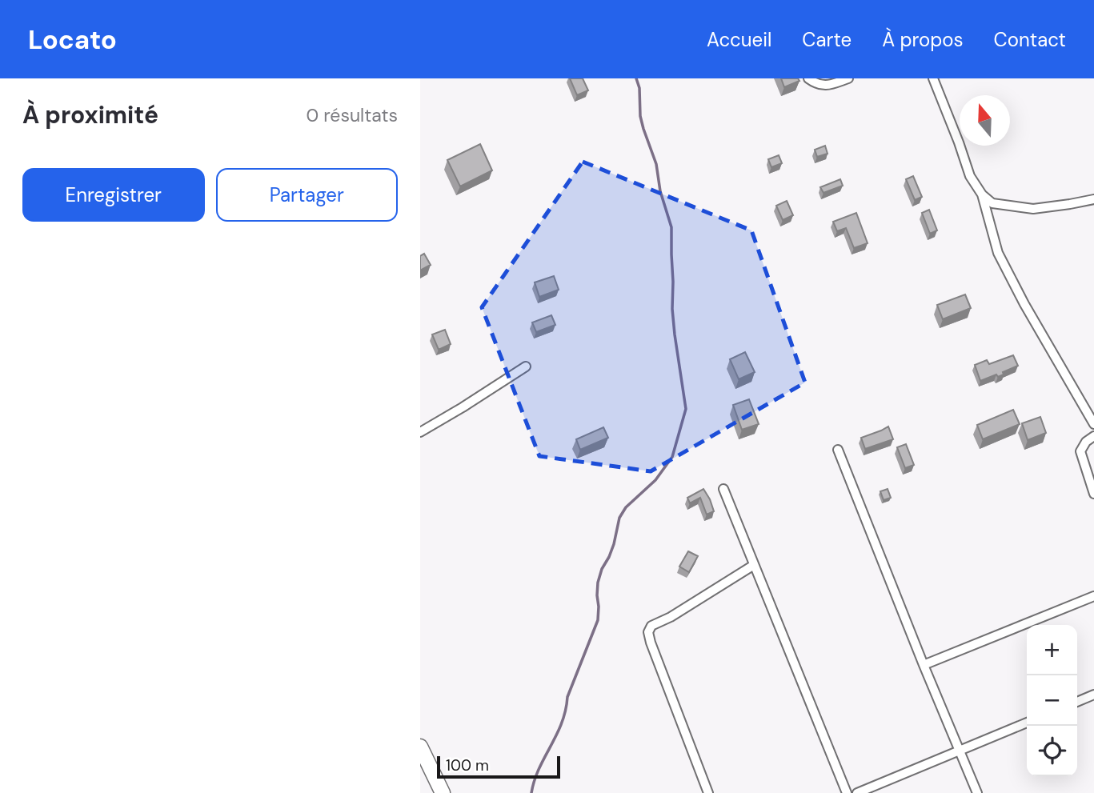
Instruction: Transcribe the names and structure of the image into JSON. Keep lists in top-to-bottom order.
{
  "scale_bar": "100 m",
  "north": "top",
  "page": {
    "header": "Locato",
    "nav": [
      "Accueil",
      "Carte",
      "À propos",
      "Contact"
    ],
    "heading": ["À proximité", "0 résultats"],
    "buttons": ["Enregistrer", "Partager"],
    "map_buttons": ["+", "−"],
    "scale": "100 m"
  }
}
